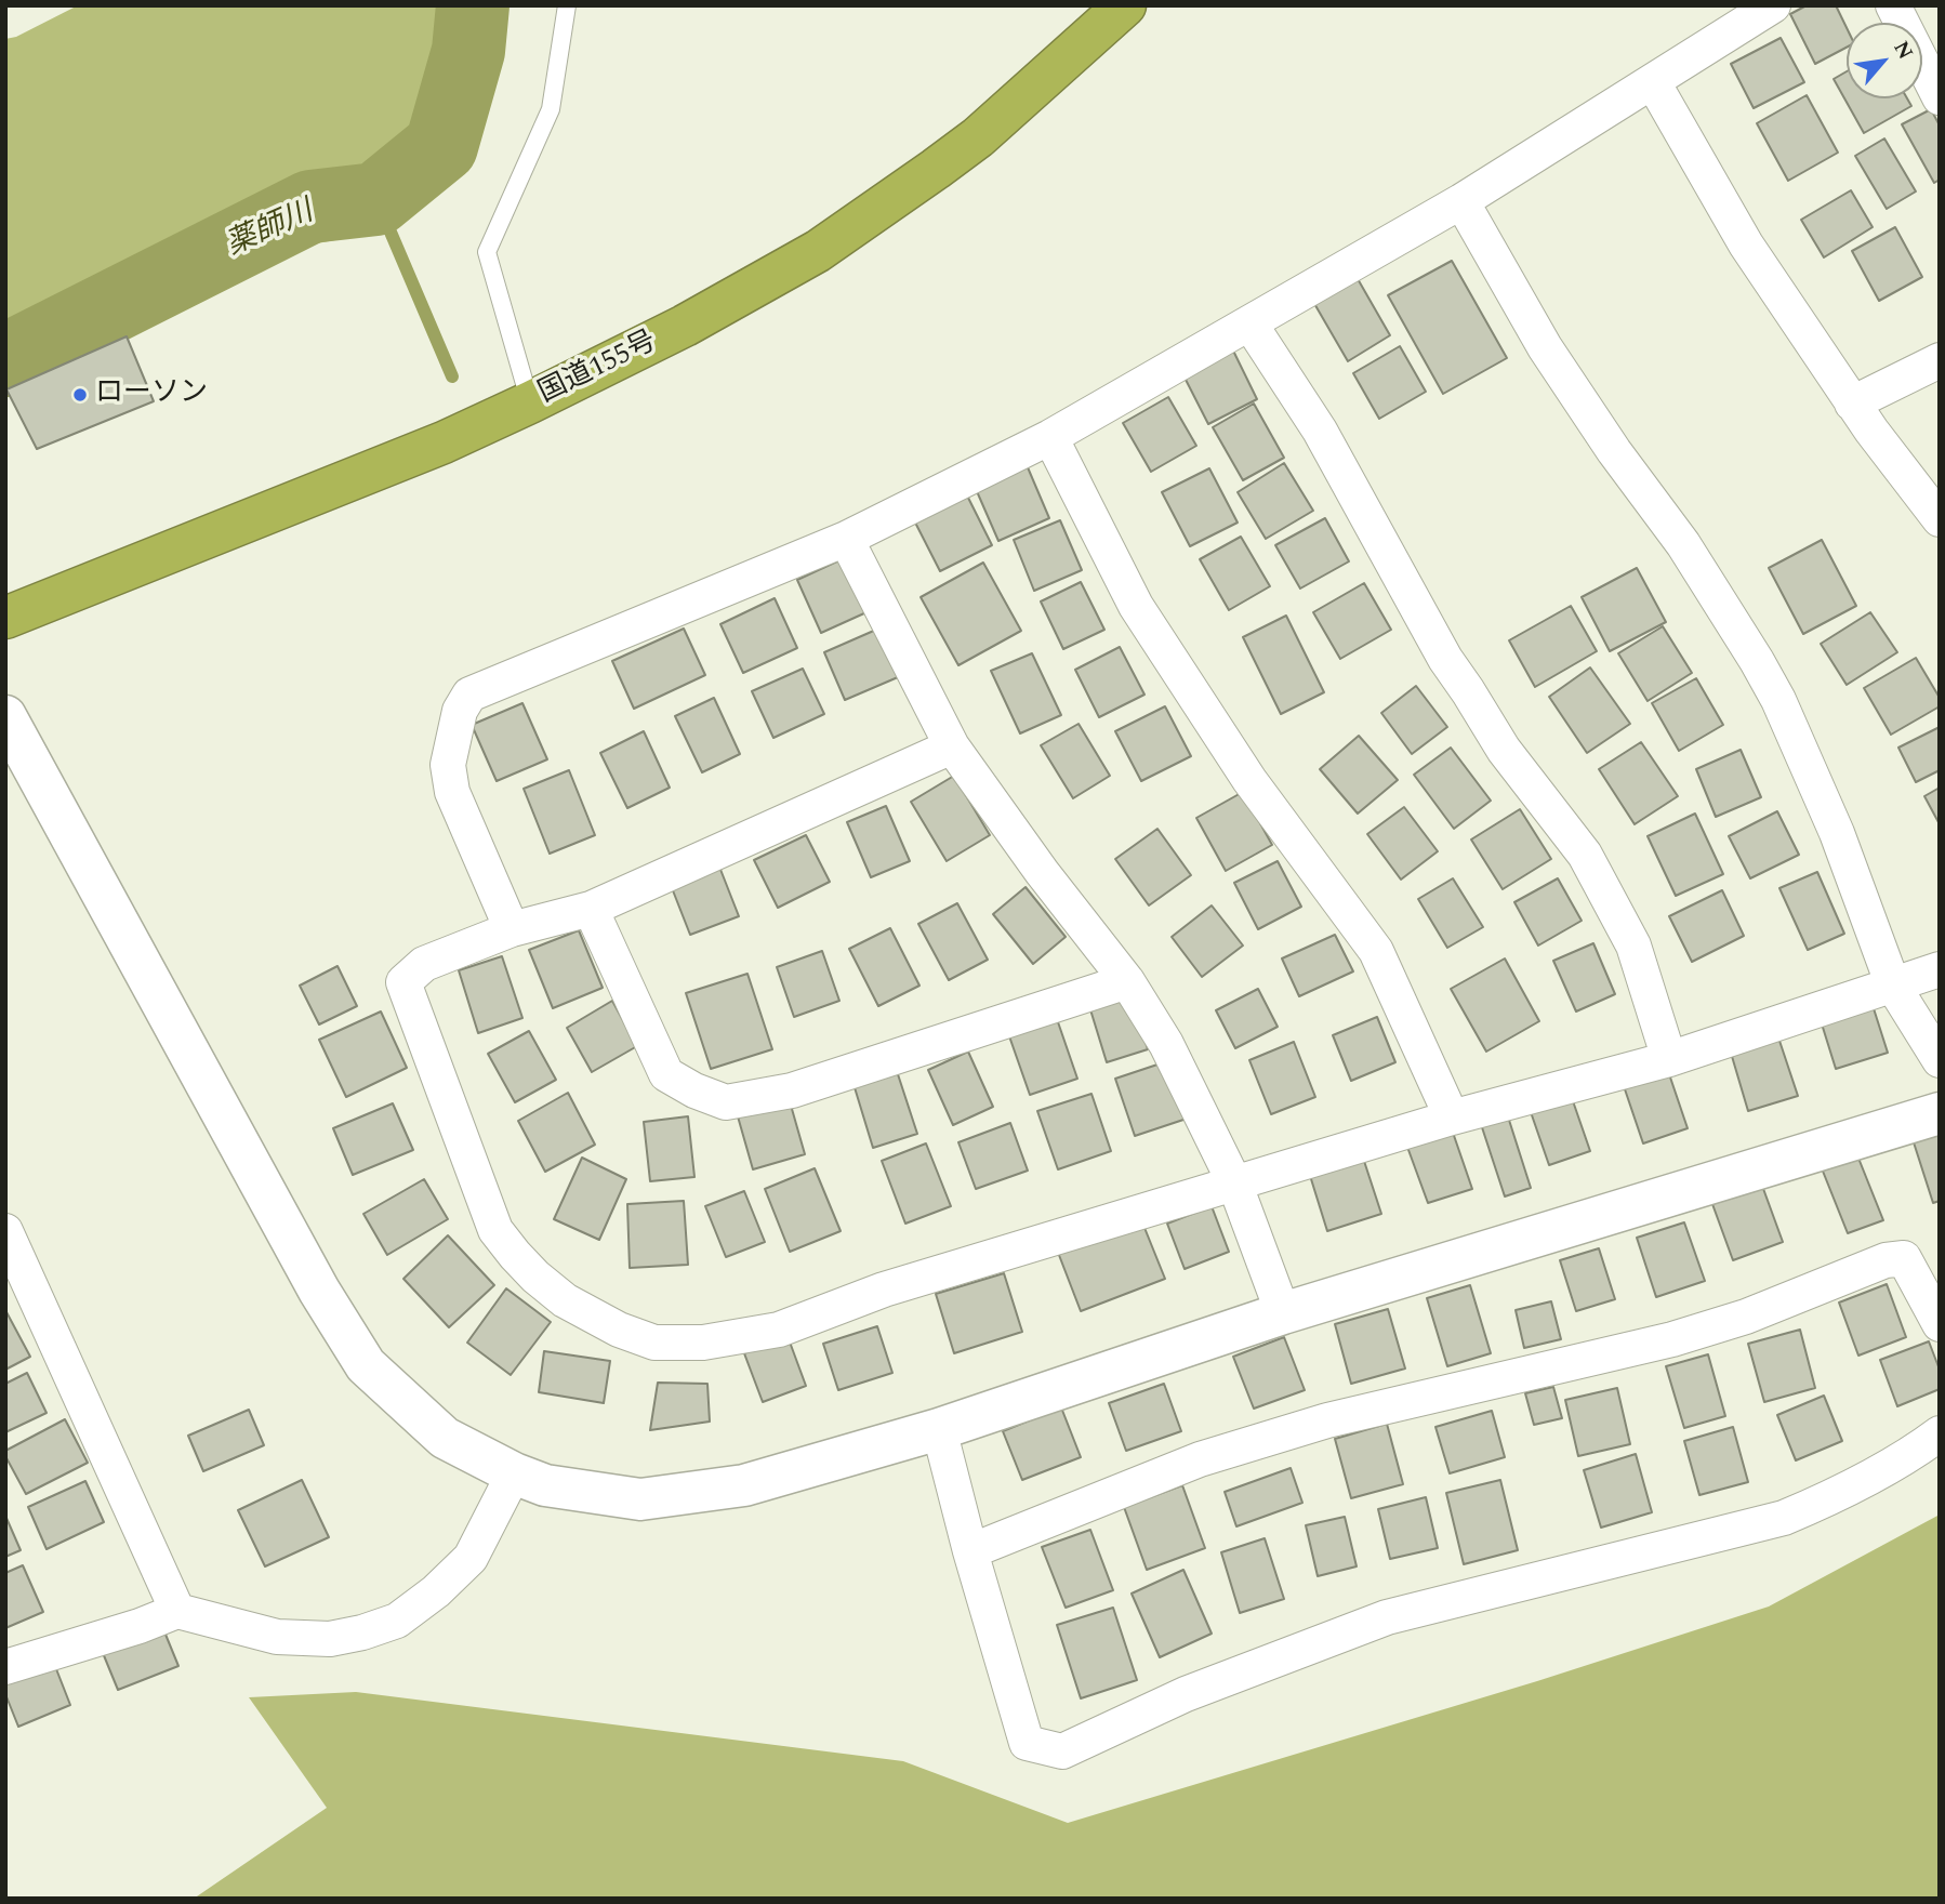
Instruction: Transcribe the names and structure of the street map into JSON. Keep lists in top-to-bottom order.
{
  "streets": {
    "highway": ["国道155号"]
  },
  "water": ["薬師川"],
  "places": ["ローソン"],
  "north": "top right"
}
